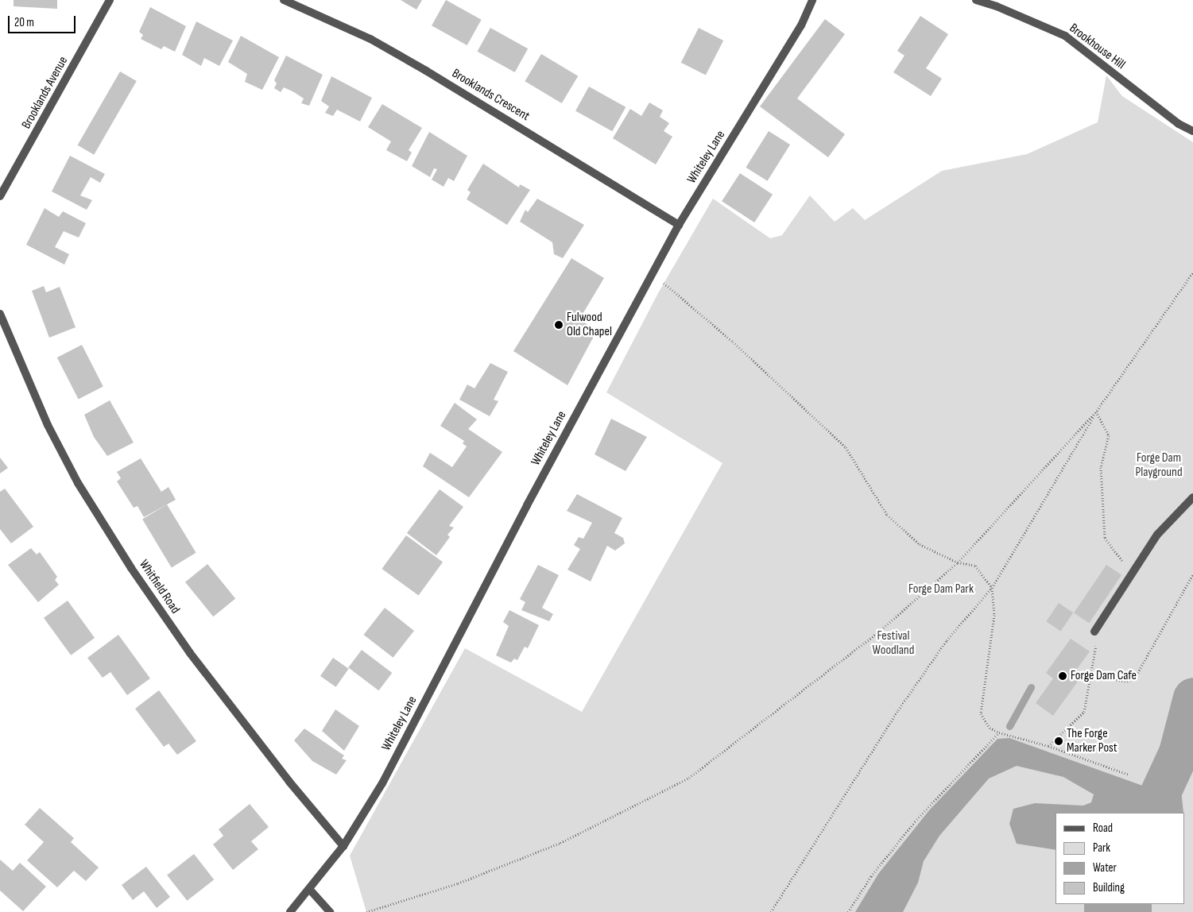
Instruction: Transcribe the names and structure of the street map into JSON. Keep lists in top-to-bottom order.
{
  "streets": {
    "street": [
      "Brookhouse Hill",
      "Brooklands Avenue",
      "Brooklands Crescent",
      "Whiteley Lane",
      "Whitfield Road"
    ]
  },
  "crossings": [
    ["Brooklands Crescent", "Whiteley Lane"],
    ["Whiteley Lane", "Whitfield Road"]
  ],
  "parks": ["Forge Dam Playground", "Forge Dam Park", "Festival Woodland"],
  "places": ["Fulwood Old Chapel", "Forge Dam Cafe", "The Forge Marker Post"],
  "legend": [
    "Road",
    "Park",
    "Water",
    "Building"
  ],
  "scale_bar": "20 m"
}
